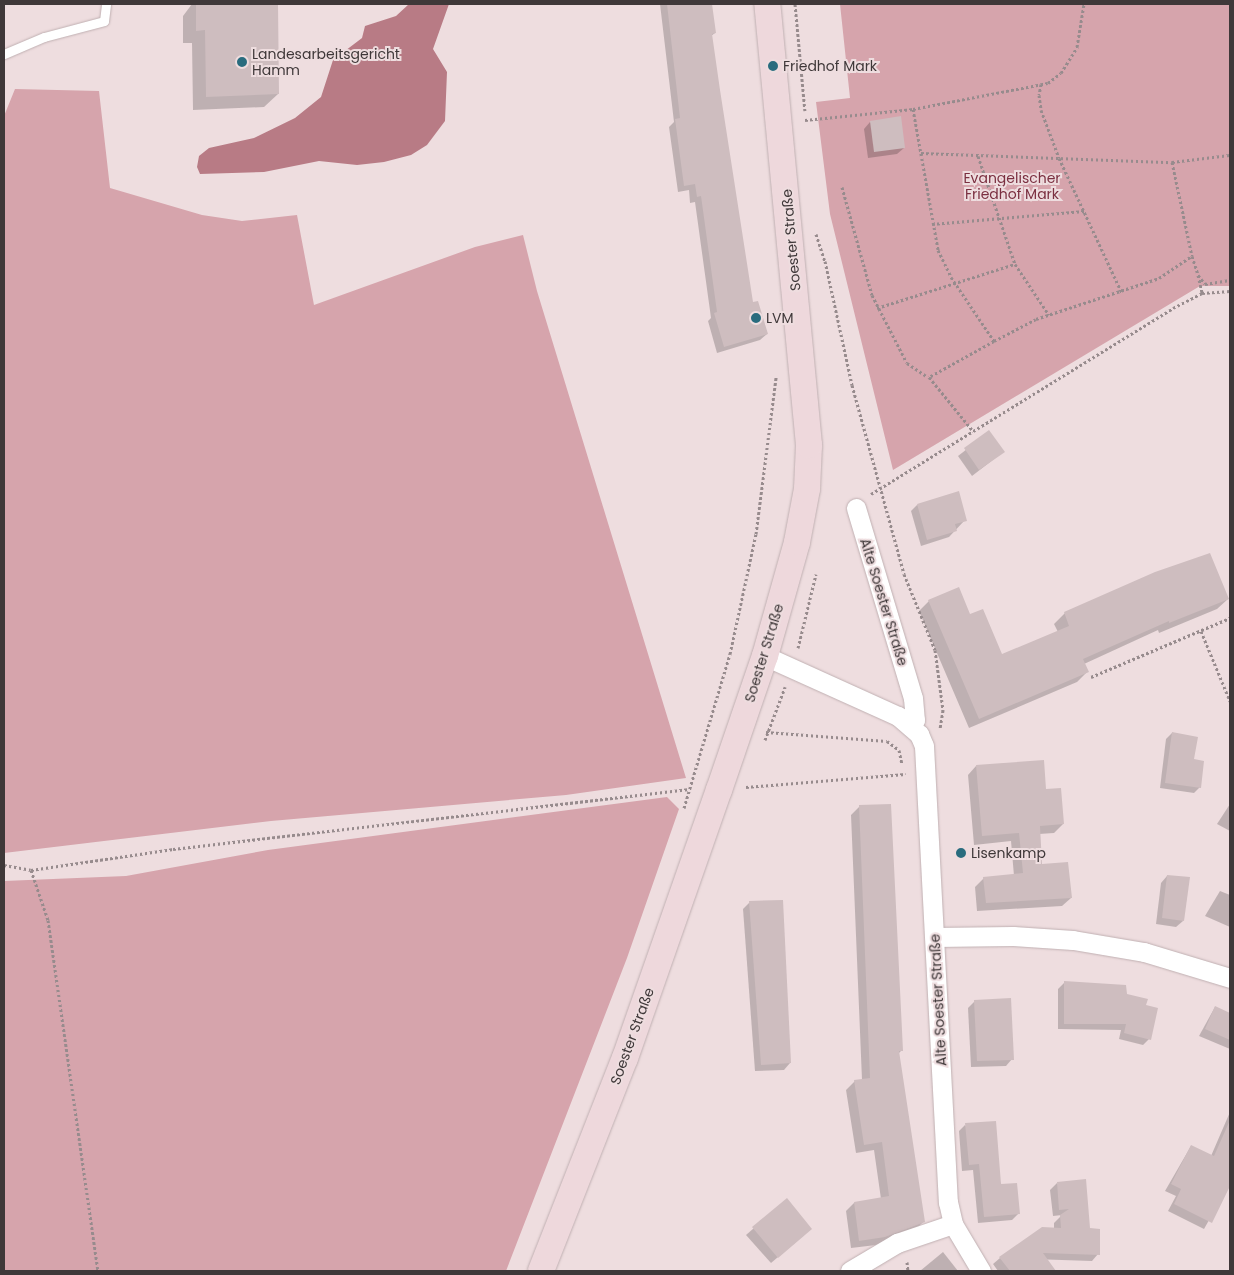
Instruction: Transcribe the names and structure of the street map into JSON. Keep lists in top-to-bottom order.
{
  "streets": {
    "main road": ["Soester Straße"],
    "street": ["Alte Soester Straße"]
  },
  "crossings": [
    ["Soester Straße", "Alte Soester Straße"]
  ],
  "parks": ["Evangelischer Friedhof Mark"],
  "places": [
    "Landesarbeitsgericht Hamm",
    "Friedhof Mark",
    "LVM",
    "Lisenkamp"
  ]
}
